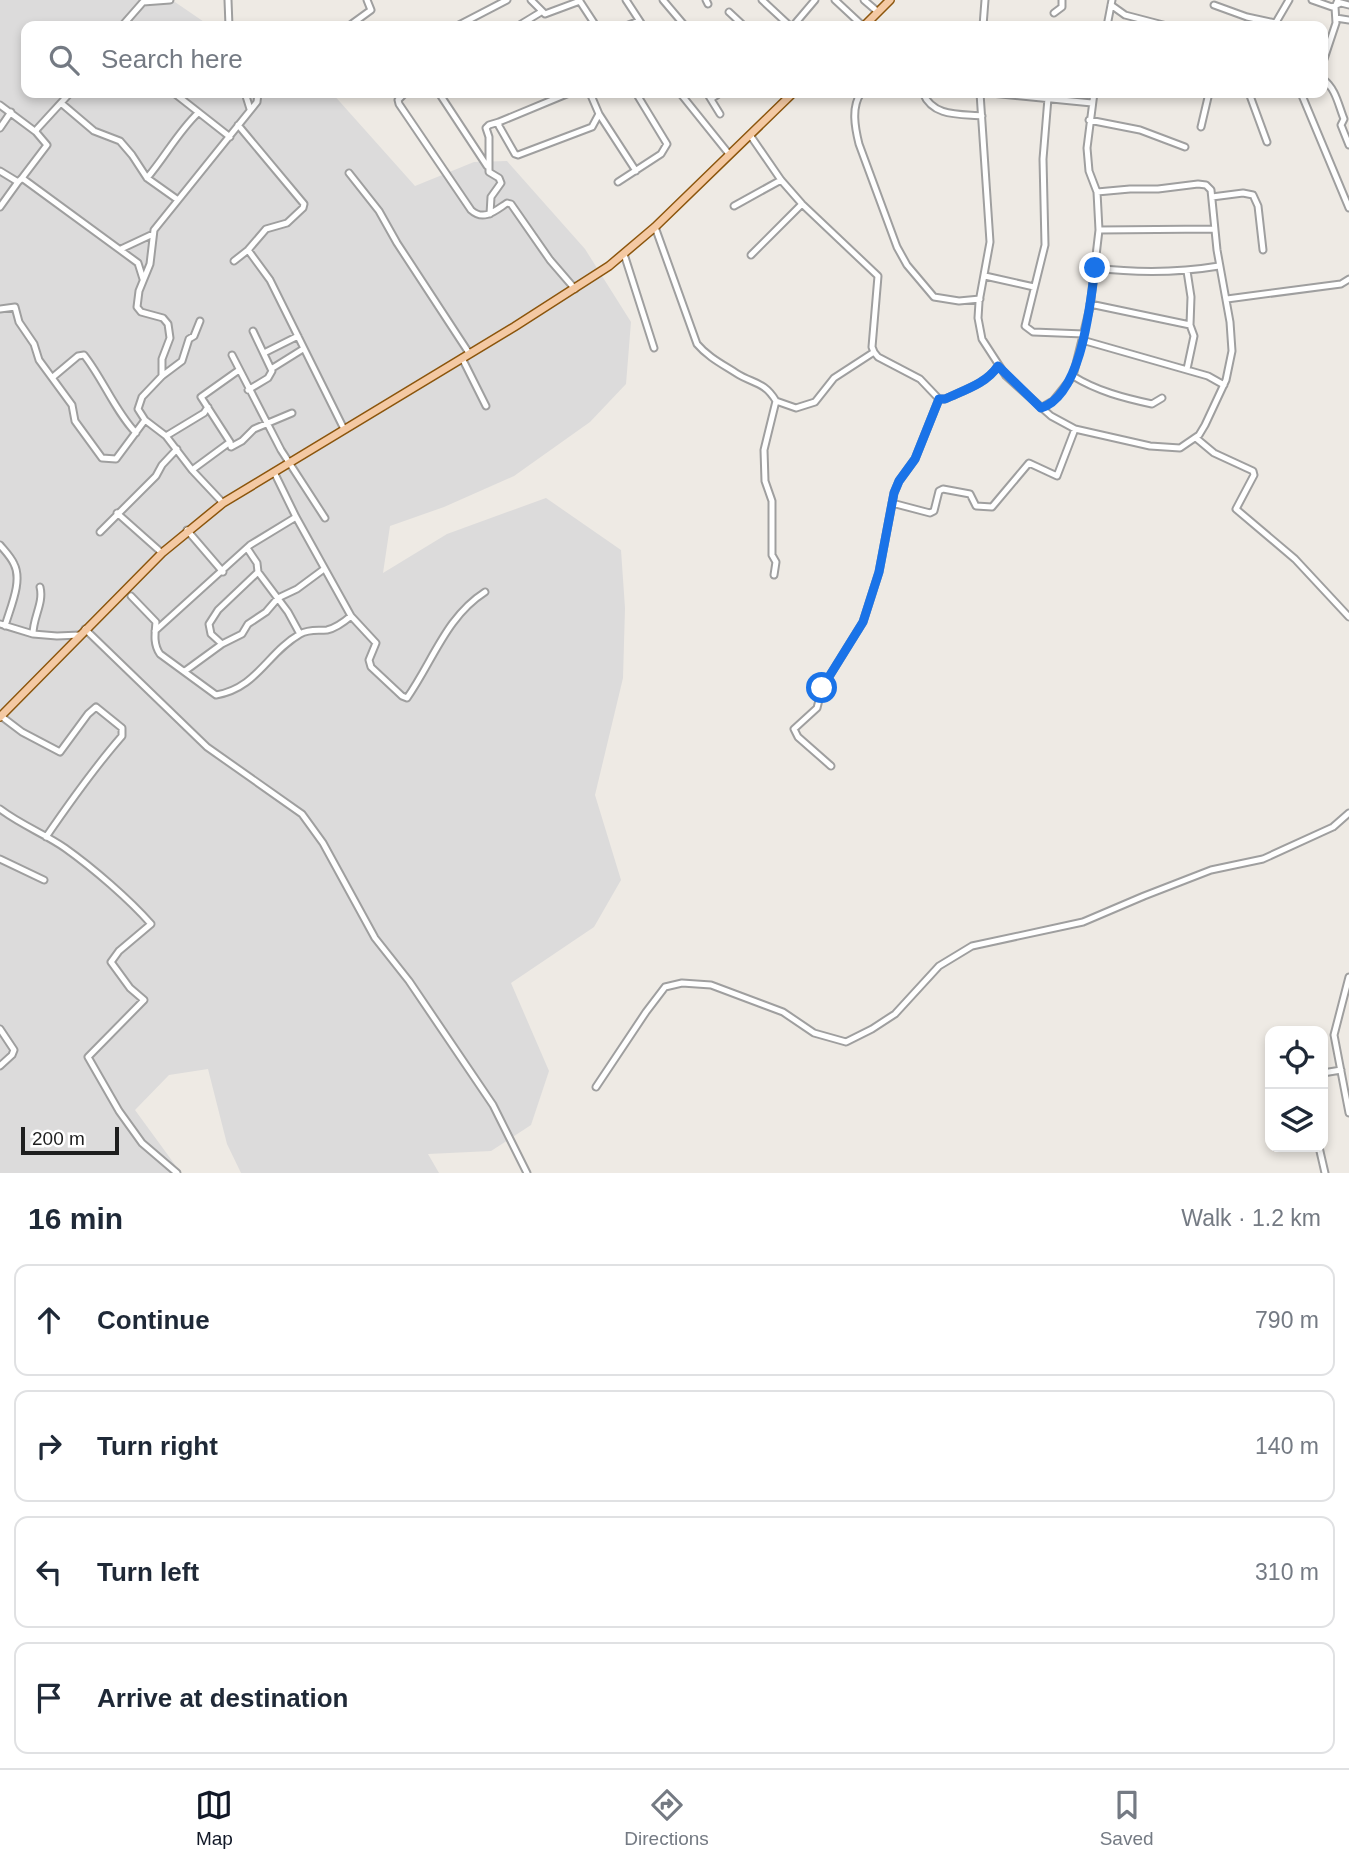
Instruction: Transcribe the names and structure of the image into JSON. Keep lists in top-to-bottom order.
{
  "scale_bar": "200 m",
  "page": {
    "search": "Search here",
    "scale": "200 m",
    "heading": ["16 min", "Walk · 1.2 km"],
    "list": [
      ["Continue", "790 m"],
      ["Turn right", "140 m"],
      ["Turn left", "310 m"],
      "Arrive at destination"
    ],
    "nav": ["Map", "Directions", "Saved"]
  }
}
